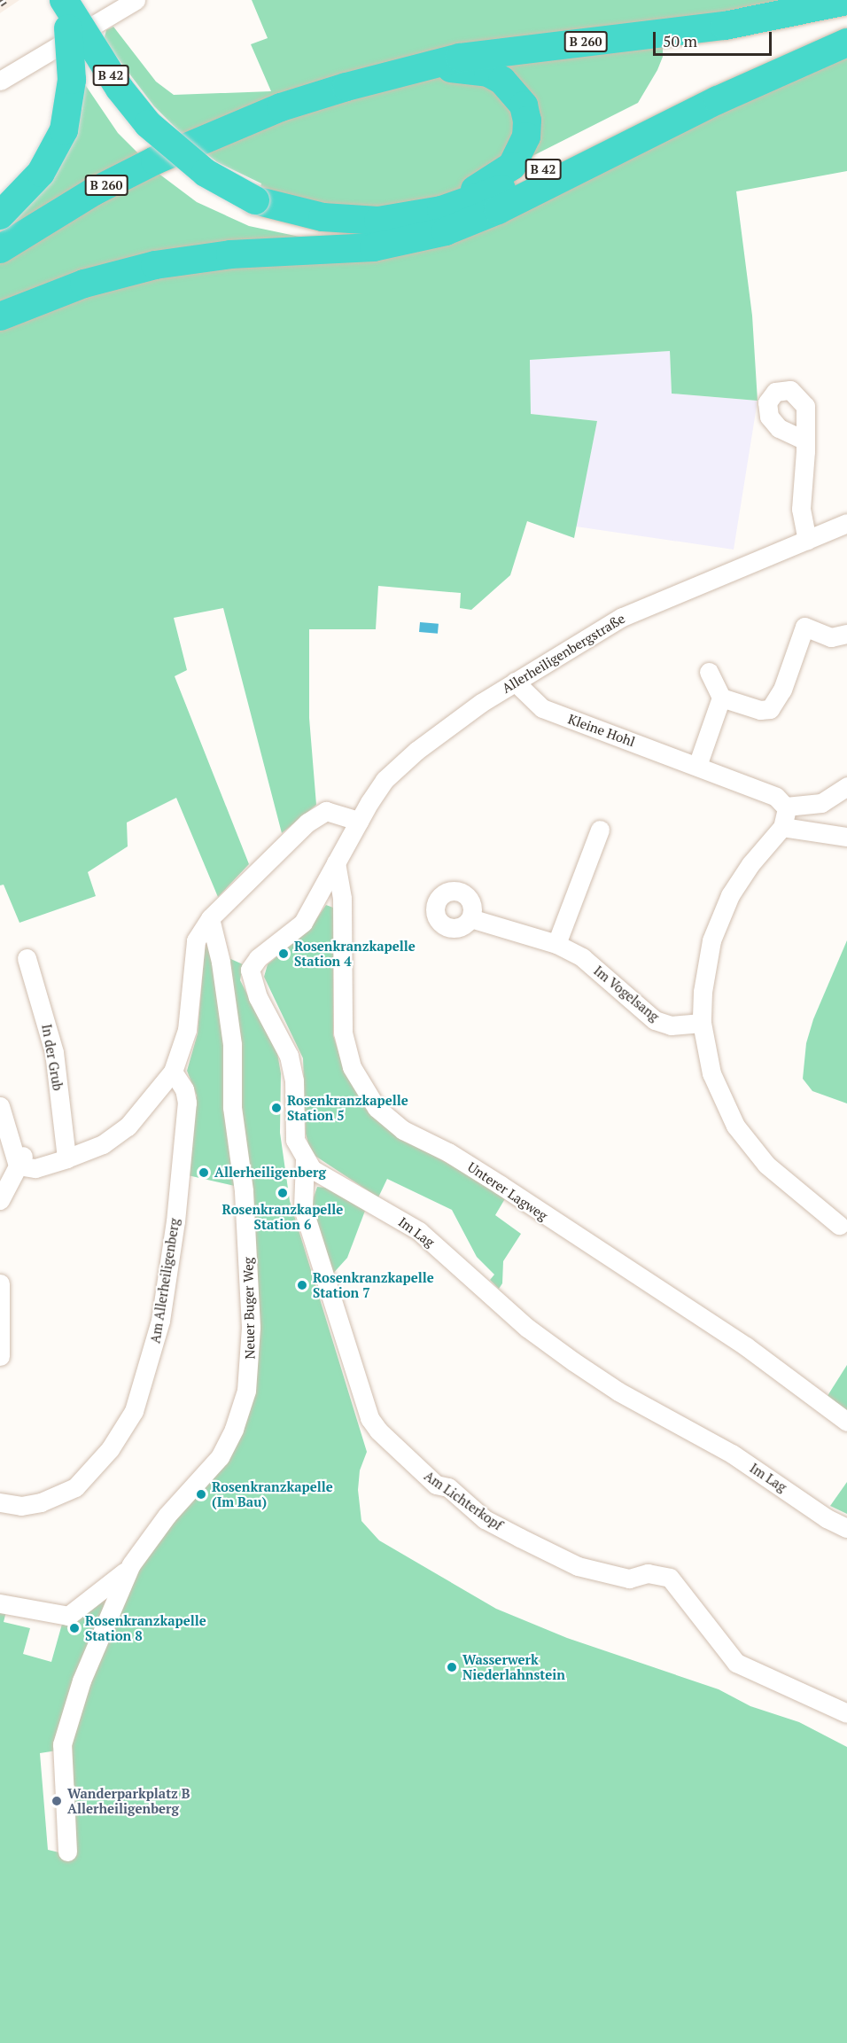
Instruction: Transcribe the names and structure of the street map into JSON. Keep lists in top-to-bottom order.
{
  "streets": {
    "highway": ["B 260", "B 42"],
    "street": [
      "Allerheiligenbergstraße",
      "Kleine Hohl",
      "Im Vogelsang",
      "In der Grub",
      "Unterer Lagweg",
      "Im Lag",
      "Am Allerheiligenberg",
      "Neuer Buger Weg",
      "Am Lichterkopf"
    ]
  },
  "crossings": [
    ["B 260", "B 42"],
    ["Allerheiligenbergstraße", "Kleine Hohl"],
    ["Allerheiligenbergstraße", "Im Lag"],
    ["Unterer Lagweg", "Im Lag"],
    ["Im Lag", "Am Lichterkopf"]
  ],
  "places": [
    "Rosenkranzkapelle Station 4",
    "Rosenkranzkapelle Station 5",
    "Allerheiligenberg",
    "Rosenkranzkapelle Station 6",
    "Rosenkranzkapelle Station 7",
    "Rosenkranzkapelle (Im Bau)",
    "Rosenkranzkapelle Station 8",
    "Wasserwerk Niederlahnstein",
    "Wanderparkplatz B Allerheiligenberg"
  ],
  "scale_bar": "50 m"
}
